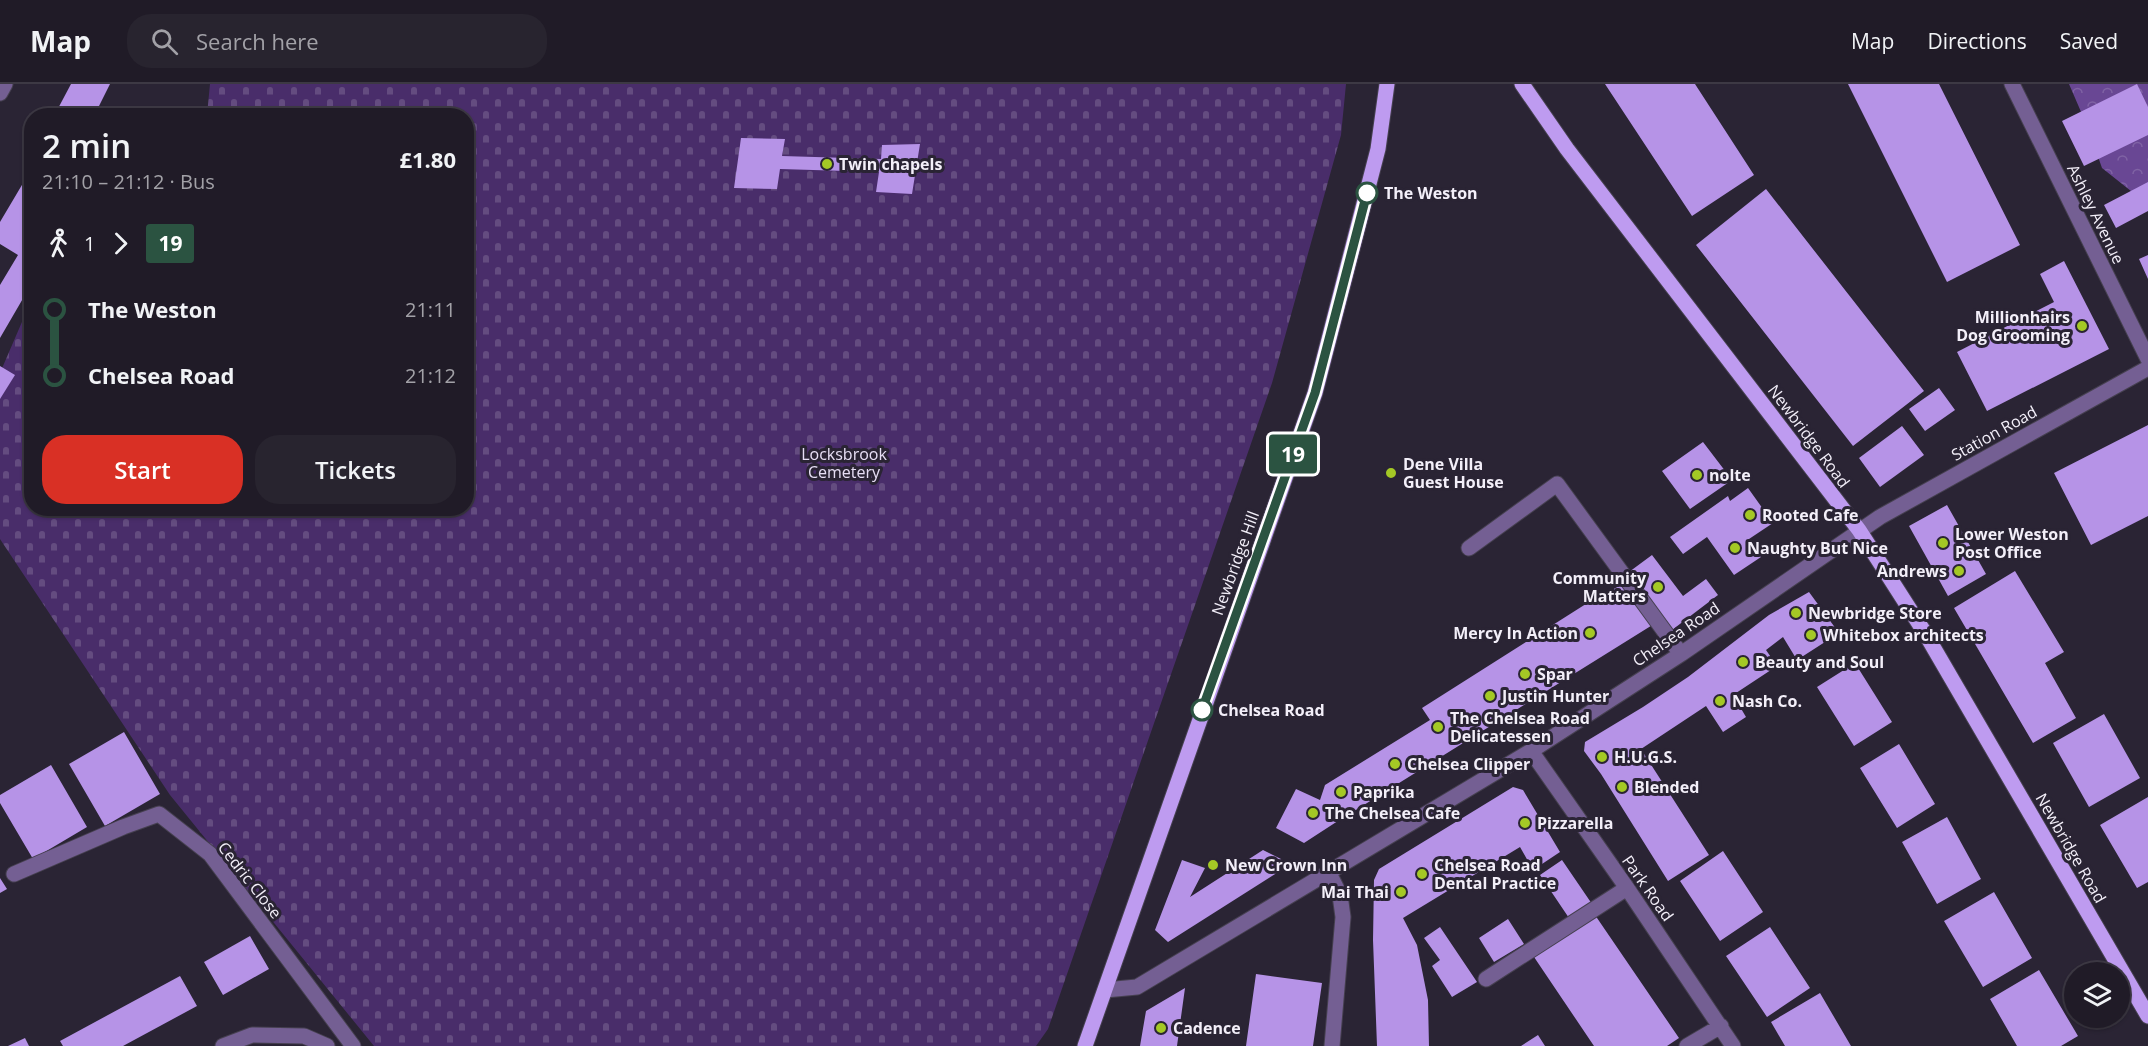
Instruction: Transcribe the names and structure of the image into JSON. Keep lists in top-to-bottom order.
{
  "streets": {
    "main road": ["Newbridge Road", "Newbridge Hill"],
    "street": [
      "Ashley Avenue",
      "Station Road",
      "Chelsea Road",
      "Cedric Close",
      "Park Road"
    ]
  },
  "crossings": [
    ["Station Road", "Newbridge Road"],
    ["Station Road", "Chelsea Road"],
    ["Newbridge Road", "Chelsea Road"],
    ["Newbridge Hill", "Chelsea Road"],
    ["Chelsea Road", "Park Road"]
  ],
  "parks": ["Locksbrook Cemetery"],
  "places": [
    "Twin chapels",
    "The Weston",
    "Millionhairs Dog Grooming",
    "Dene Villa Guest House",
    "nolte",
    "Rooted Cafe",
    "Lower Weston Post Office",
    "Naughty But Nice",
    "Andrews",
    "Community Matters",
    "Newbridge Store",
    "Mercy In Action",
    "Whitebox architects",
    "Beauty and Soul",
    "Spar",
    "Justin Hunter",
    "Nash Co.",
    "Chelsea Road",
    "The Chelsea Road Delicatessen",
    "H.U.G.S.",
    "Chelsea Clipper",
    "Blended",
    "Paprika",
    "The Chelsea Cafe",
    "Pizzarella",
    "New Crown Inn",
    "Chelsea Road Dental Practice",
    "Mai Thai",
    "Cadence"
  ],
  "lines": ["bus line 19"],
  "page": {
    "header": "Map",
    "search": "Search here",
    "nav": ["Map", "Directions", "Saved"],
    "on_map": "19",
    "heading": ["2 min", "21:10 – 21:12 · Bus", "£1.80"],
    "legs": ["1", "19"],
    "list": [
      {
        "name": "The Weston",
        "value": "21:11"
      },
      {
        "name": "Chelsea Road",
        "value": "21:12"
      }
    ],
    "buttons": ["Start", "Tickets"]
  }
}
